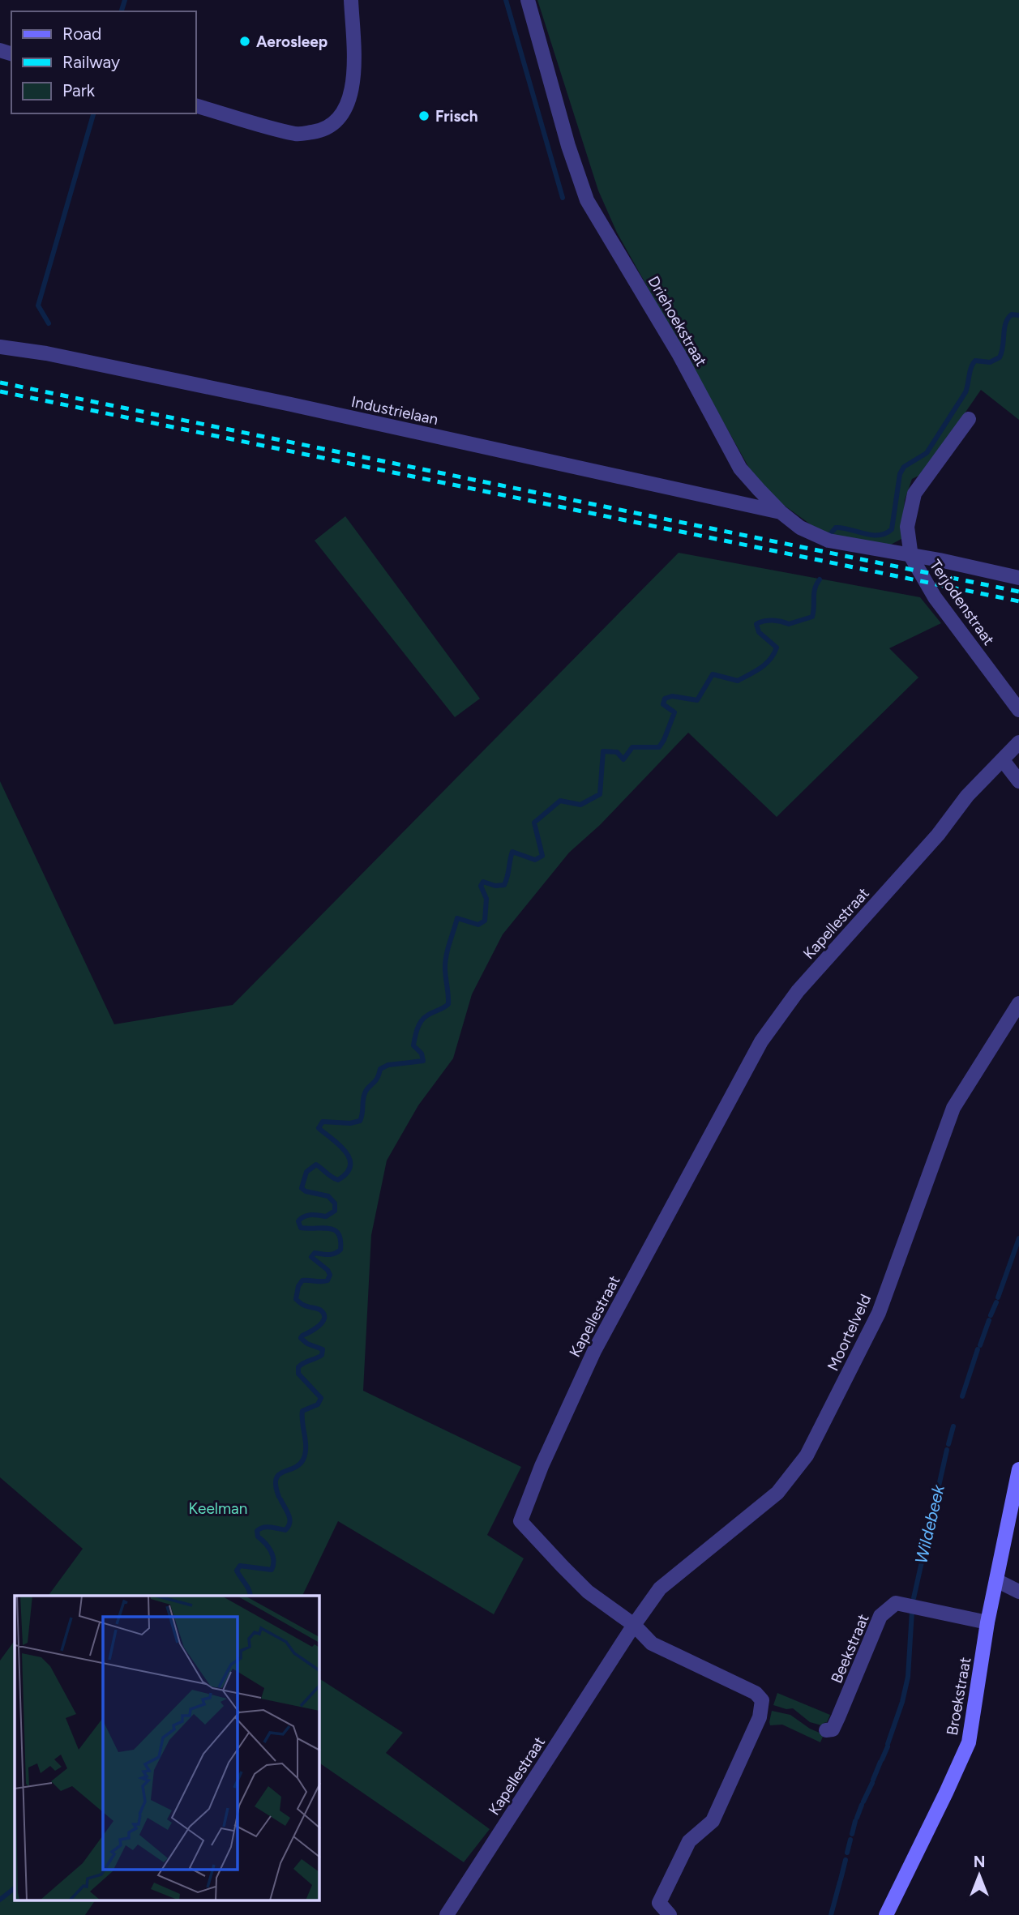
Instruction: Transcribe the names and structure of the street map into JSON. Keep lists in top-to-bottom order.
{
  "streets": {
    "street": [
      "Driehoekstraat",
      "Industrielaan",
      "Terjodenstraat",
      "Kapellestraat",
      "Moortelveld",
      "Beekstraat",
      "Broekstraat"
    ]
  },
  "crossings": [
    ["Driehoekstraat", "Industrielaan"],
    ["Driehoekstraat", "Terjodenstraat"],
    ["Kapellestraat", "Moortelveld"],
    ["Beekstraat", "Broekstraat"]
  ],
  "water": ["Wildebeek"],
  "parks": ["Keelman"],
  "places": ["Aerosleep", "Frisch"],
  "legend": ["Road", "Railway", "Park"],
  "north": "top"
}
